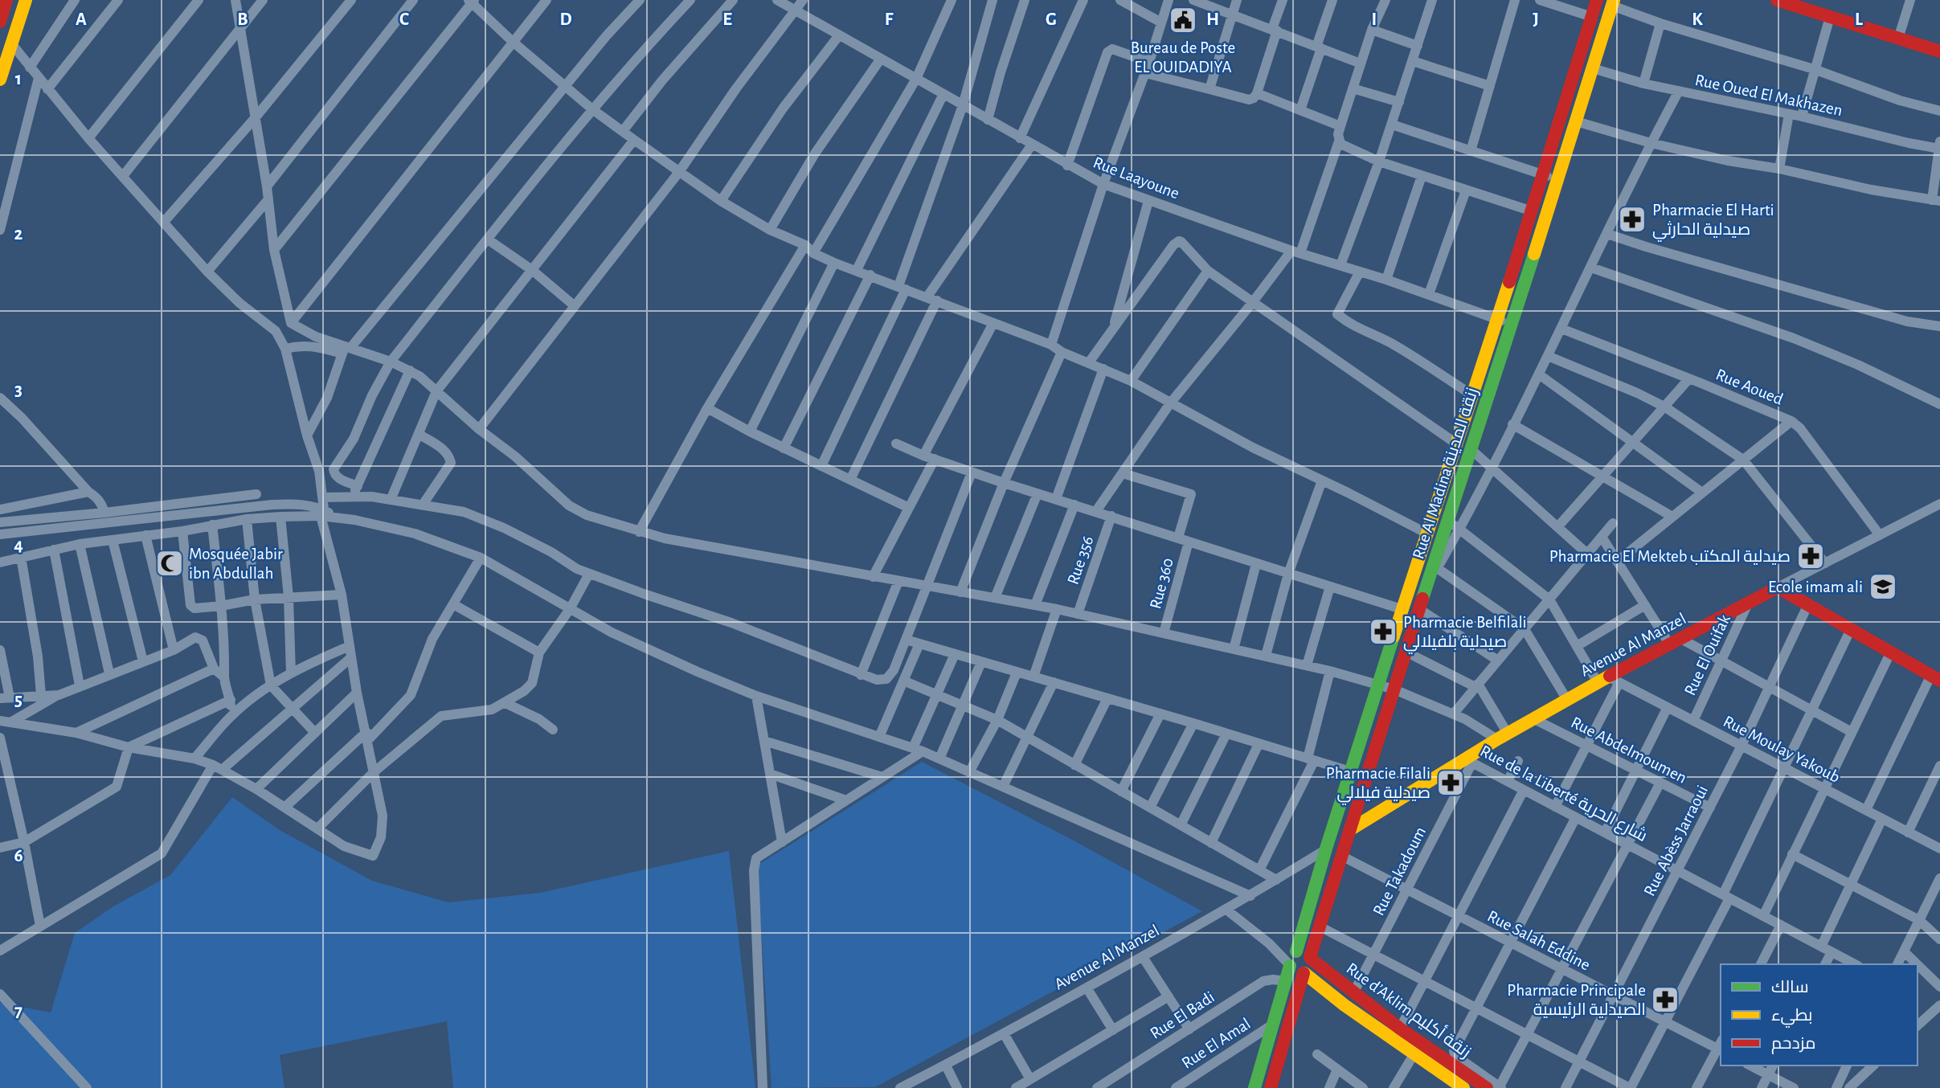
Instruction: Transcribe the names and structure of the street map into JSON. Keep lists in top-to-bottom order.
{
  "streets": {
    "main road": ["Rue Al Madina زنقة المدينة", "Avenue Al Manzel", "Rue d’Aklim زنقة أكليم"],
    "street": [
      "Rue Oued El Makhazen",
      "Rue Laayoune",
      "Rue Aoued",
      "Rue 356",
      "Rue 360",
      "Rue El Ouifak",
      "Rue Moulay Yakoub",
      "Rue Abdelmoumen",
      "Rue de la Liberté شارع الحرية",
      "Rue Abèss Jarraoui",
      "Rue Takadoum",
      "Rue Salah Eddine",
      "Rue El Badi",
      "Rue El Amal"
    ]
  },
  "crossings": [
    ["Rue Oued El Makhazen", "Rue Al Madina زنقة المدينة"],
    ["Rue Laayoune", "Rue Al Madina زنقة المدينة"],
    ["Rue Aoued", "Avenue Al Manzel"],
    ["Rue Al Madina زنقة المدينة", "Avenue Al Manzel"],
    ["Rue Al Madina زنقة المدينة", "Rue Salah Eddine"],
    ["Rue Al Madina زنقة المدينة", "Rue d’Aklim زنقة أكليم"],
    ["Rue Al Madina زنقة المدينة", "Rue El Badi"],
    ["Rue Al Madina زنقة المدينة", "Rue El Amal"],
    ["Avenue Al Manzel", "Rue El Ouifak"],
    ["Avenue Al Manzel", "Rue Moulay Yakoub"],
    ["Avenue Al Manzel", "Rue Abdelmoumen"],
    ["Avenue Al Manzel", "Rue de la Liberté شارع الحرية"],
    ["Avenue Al Manzel", "Rue Takadoum"],
    ["Rue El Ouifak", "Rue Moulay Yakoub"],
    ["Rue Moulay Yakoub", "Rue Abèss Jarraoui"],
    ["Rue Abdelmoumen", "Rue Abèss Jarraoui"],
    ["Rue de la Liberté شارع الحرية", "Rue Abèss Jarraoui"],
    ["Rue de la Liberté شارع الحرية", "Rue Takadoum"],
    ["Rue Abèss Jarraoui", "Rue Salah Eddine"],
    ["Rue Takadoum", "Rue Salah Eddine"],
    ["Rue Takadoum", "Rue d’Aklim زنقة أكليم"]
  ],
  "places": {
    "public building": ["Bureau de Poste EL OUIDADIYA"],
    "pharmacy": [
      "Pharmacie El Harti صيدلية الحارثي",
      "Pharmacie El Mekteb صيدلية المكتب",
      "Pharmacie Belfilali صيدلية بلفيلالي",
      "Pharmacie Filali صيدلية فيلالي",
      "Pharmacie Principale الصيدلية الرئيسية"
    ],
    "mosque": ["Mosquée Jabir ibn Abdullah"],
    "school or university": ["Ecole imam ali"]
  },
  "legend": ["سالك", "بطيء", "مزدحم"],
  "grid": {
    "columns": [
      "A",
      "B",
      "C",
      "D",
      "E",
      "F",
      "G",
      "H",
      "I",
      "J",
      "K",
      "L"
    ],
    "rows": [
      "1",
      "2",
      "3",
      "4",
      "5",
      "6",
      "7"
    ]
  }
}
